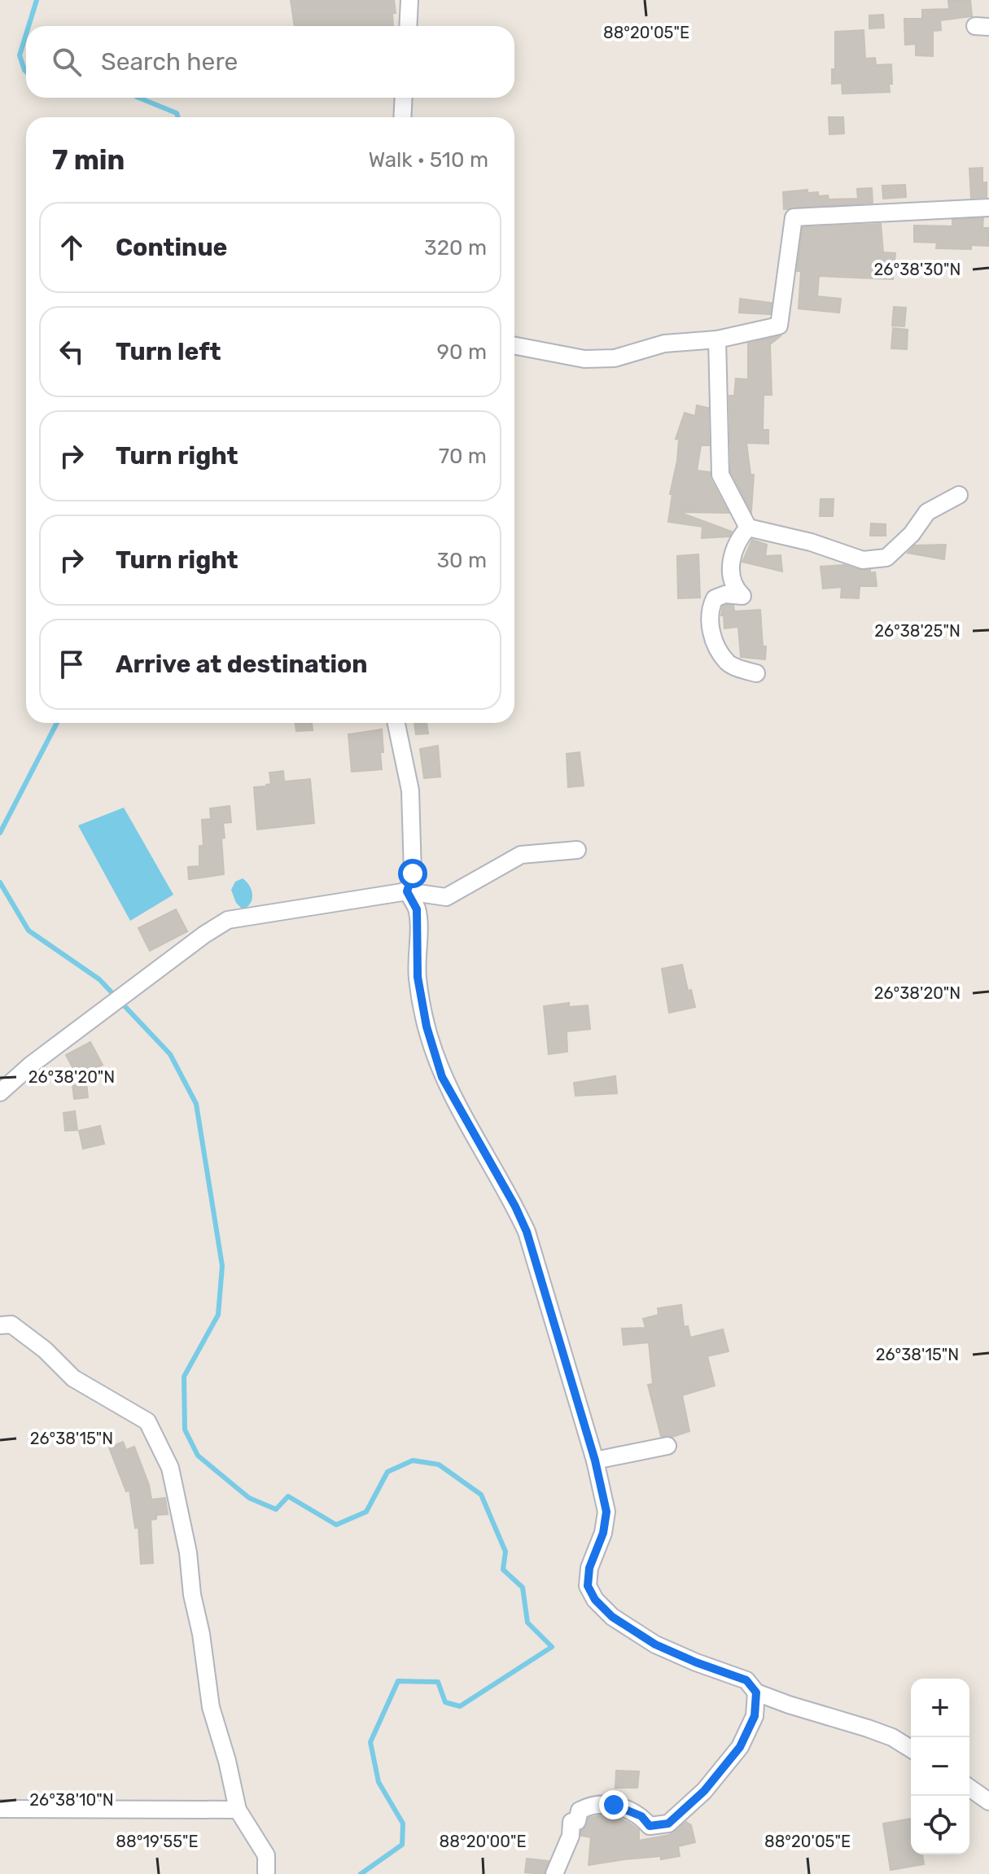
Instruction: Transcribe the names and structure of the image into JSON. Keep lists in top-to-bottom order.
{
  "page": {
    "search": "Search here",
    "heading": ["7 min", "Walk · 510 m"],
    "list": [
      ["Continue", "320 m"],
      ["Turn left", "90 m"],
      ["Turn right", "70 m"],
      ["Turn right", "30 m"],
      "Arrive at destination"
    ],
    "map_buttons": ["+", "−"]
  },
  "coordinates": [
    "88°20'05\"E",
    "26°38'30\"N",
    "26°38'25\"N",
    "26°38'20\"N",
    "26°38'15\"N",
    "26°38'10\"N",
    "88°19'55\"E",
    "88°20'00\"E"
  ]
}
